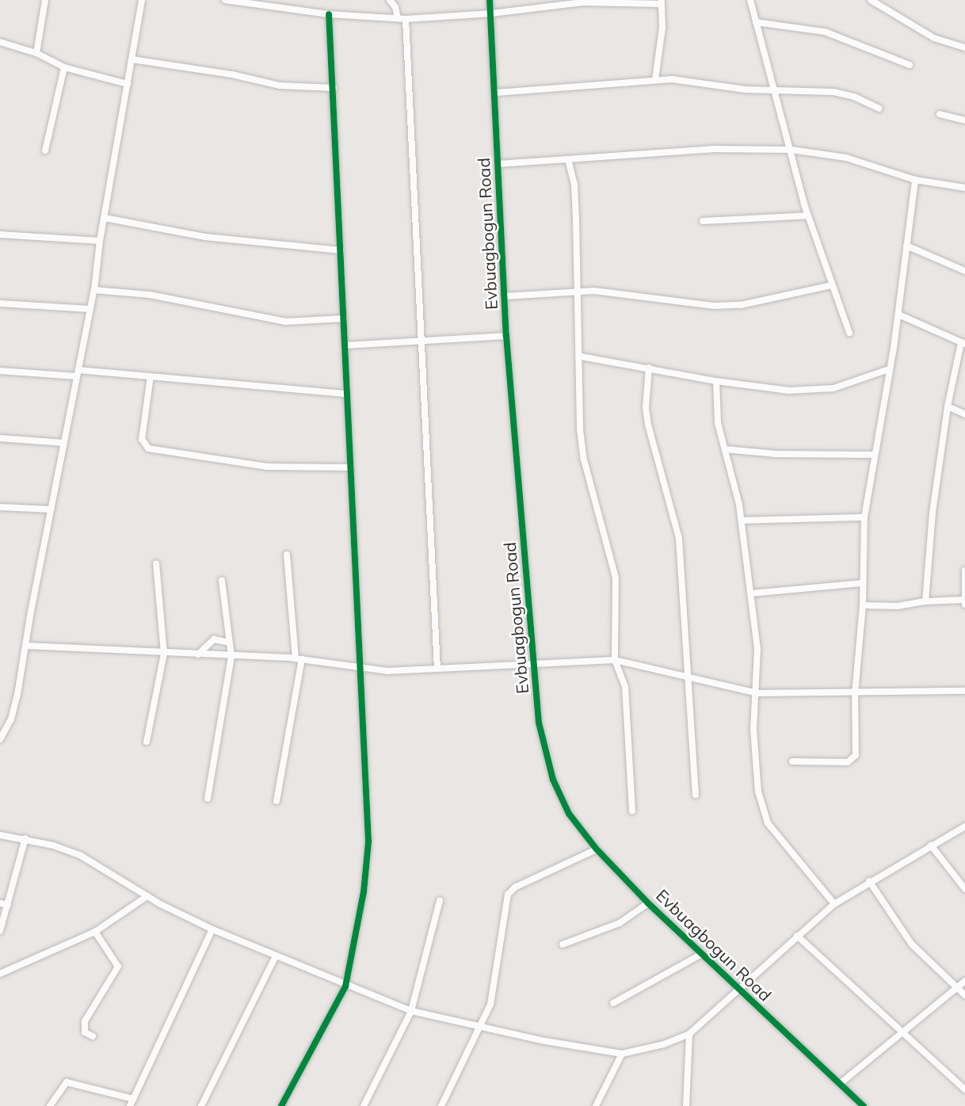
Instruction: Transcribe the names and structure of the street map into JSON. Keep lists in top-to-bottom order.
{
  "streets": {
    "street": ["Evbuagbogun Road"]
  }
}
